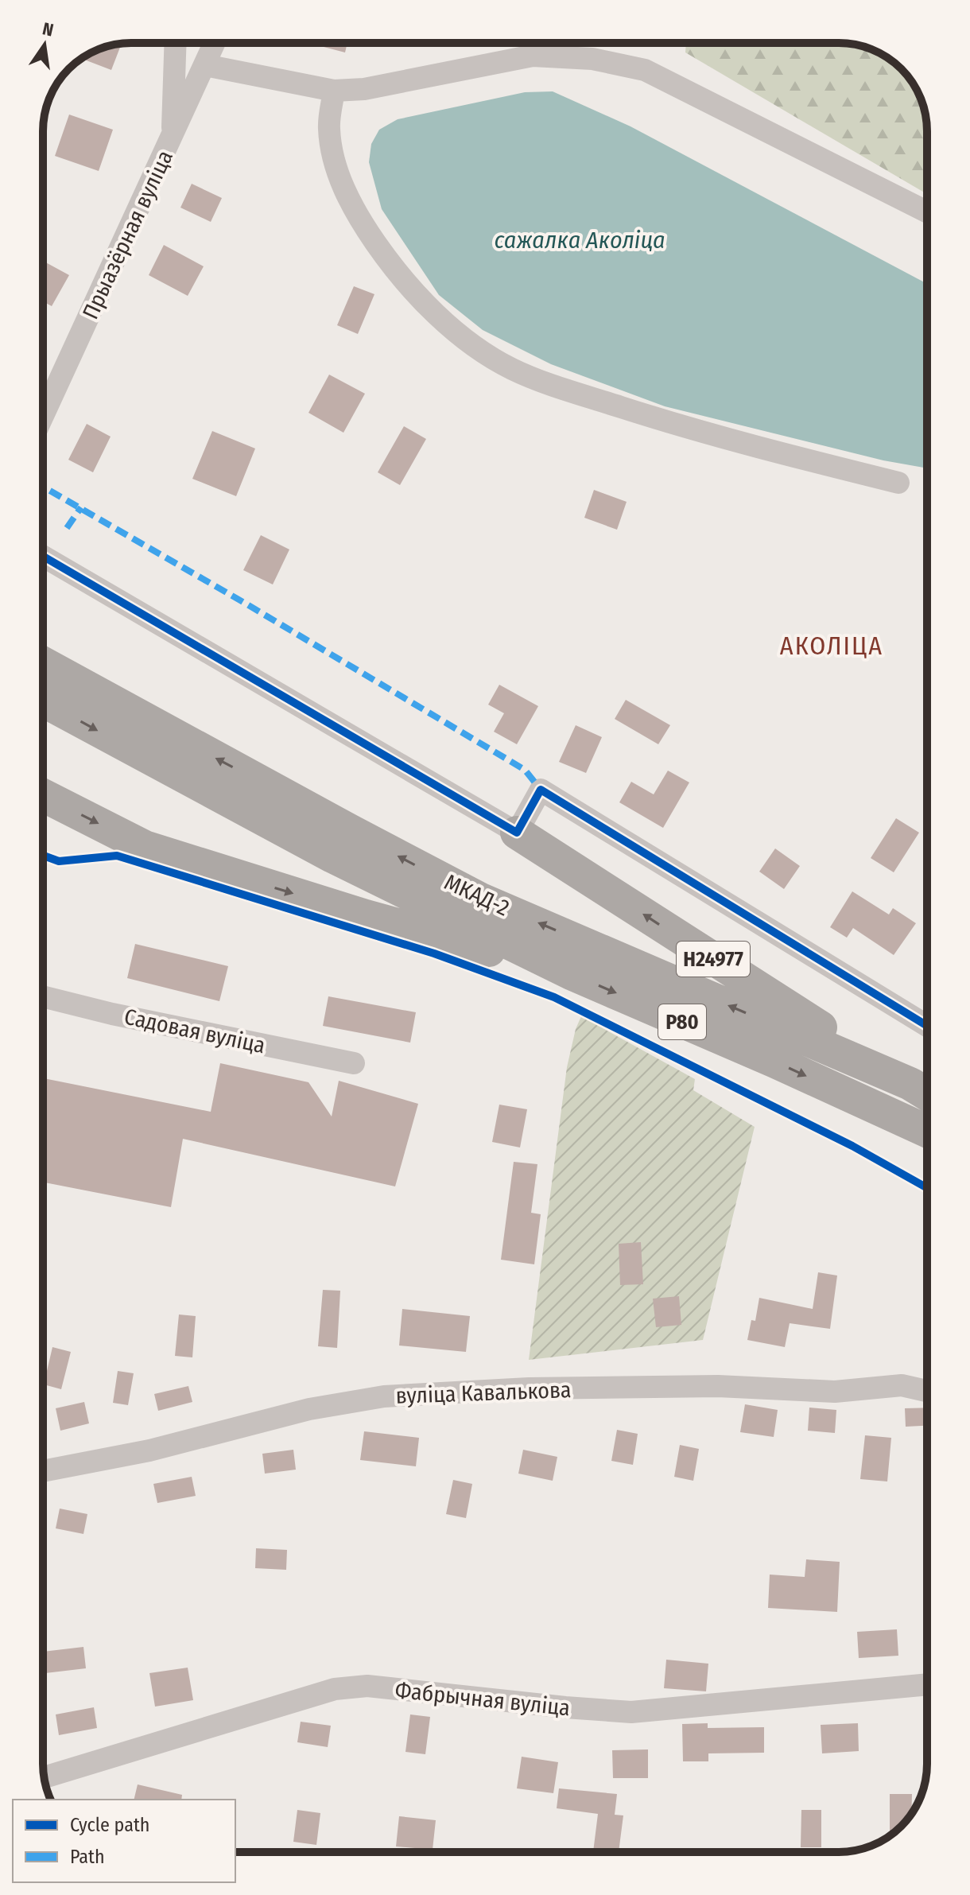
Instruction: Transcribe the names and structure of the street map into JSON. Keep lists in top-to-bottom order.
{
  "streets": {
    "highway": ["МКАД-2", "Н24977", "Р80"],
    "street": [
      "Прыазёрная вуліца",
      "Садовая вуліца",
      "вуліца Кавалькова",
      "Фабрычная вуліца"
    ]
  },
  "crossings": [
    ["МКАД-2", "Н24977"]
  ],
  "districts": ["АКОЛІЦА"],
  "water": ["сажалка Аколіца"],
  "legend": ["Cycle path", "Path"],
  "north": "top"
}
